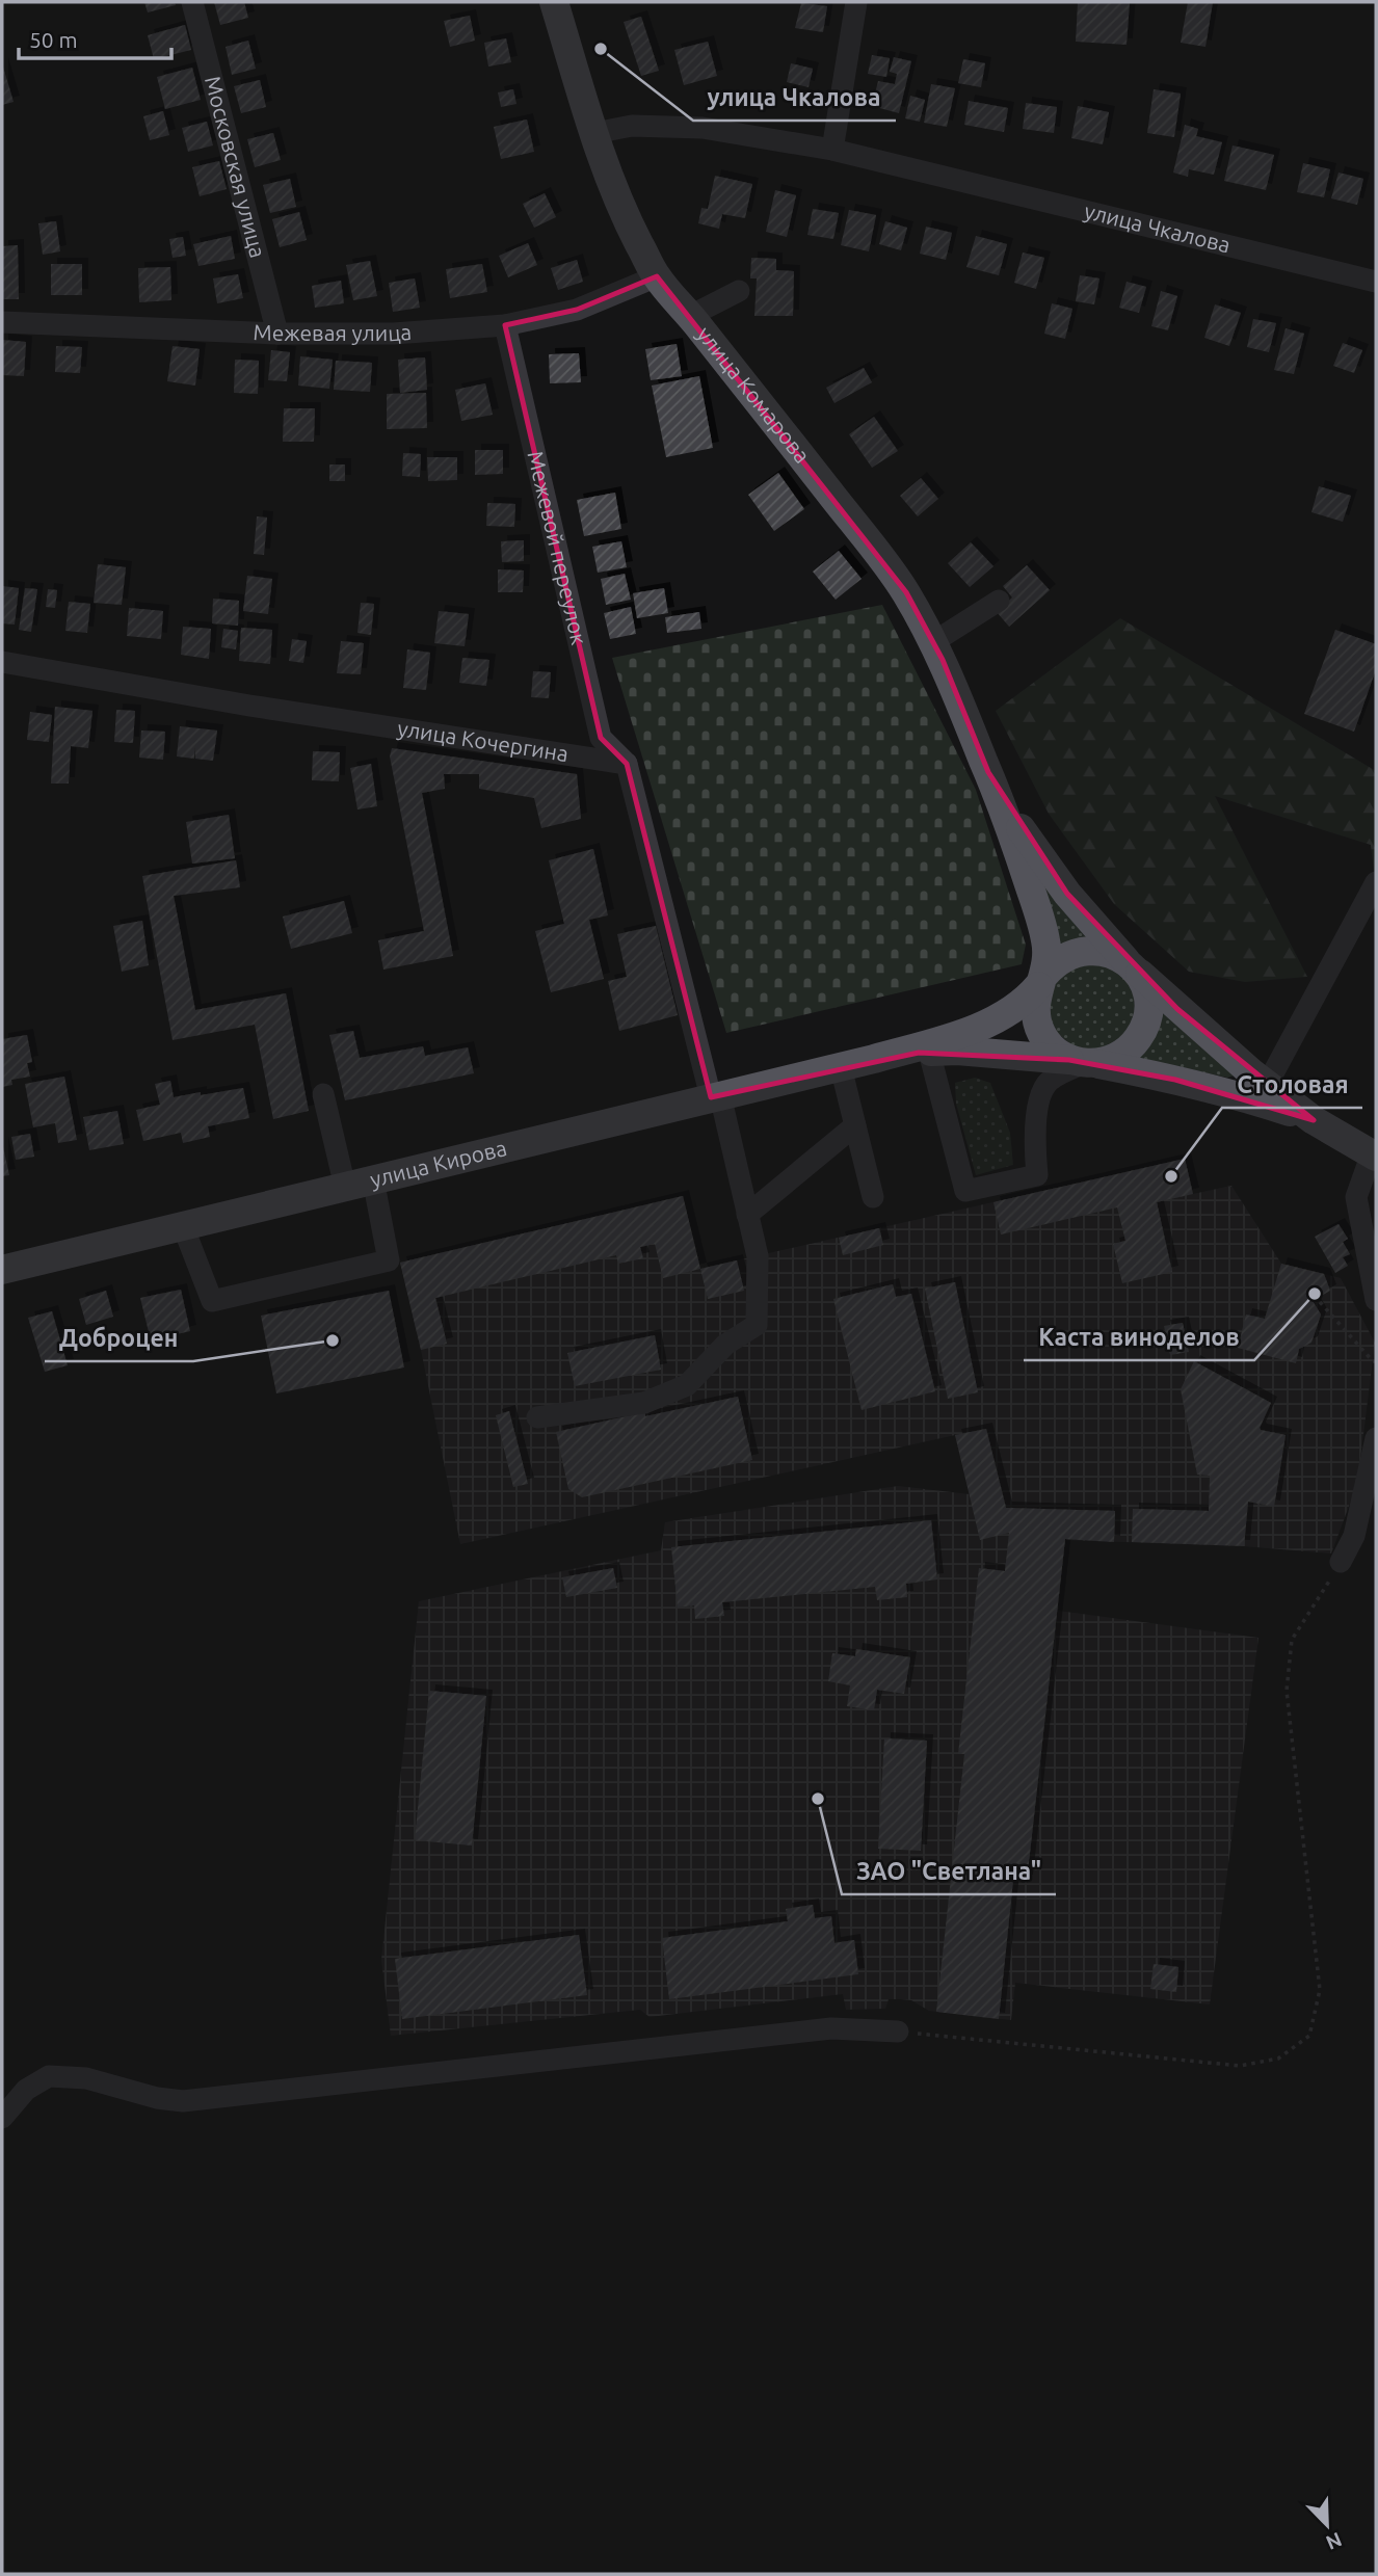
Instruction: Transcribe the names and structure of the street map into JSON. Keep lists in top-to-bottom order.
{
  "streets": {
    "main road": ["улица Комарова", "улица Кирова"],
    "street": [
      "Московская улица",
      "улица Чкалова",
      "Межевая улица",
      "Межевой переулок",
      "улица Кочергина"
    ]
  },
  "crossings": [
    ["Московская улица", "Межевая улица"],
    ["улица Чкалова", "улица Комарова"],
    ["Межевая улица", "улица Комарова"],
    ["Межевая улица", "Межевой переулок"],
    ["Межевой переулок", "улица Кочергина"]
  ],
  "places": [
    "улица Чкалова",
    "Столовая",
    "Каста виноделов",
    "Доброцен",
    "ЗАО \"Светлана\""
  ],
  "scale_bar": "50 m",
  "north": "bottom right"
}
